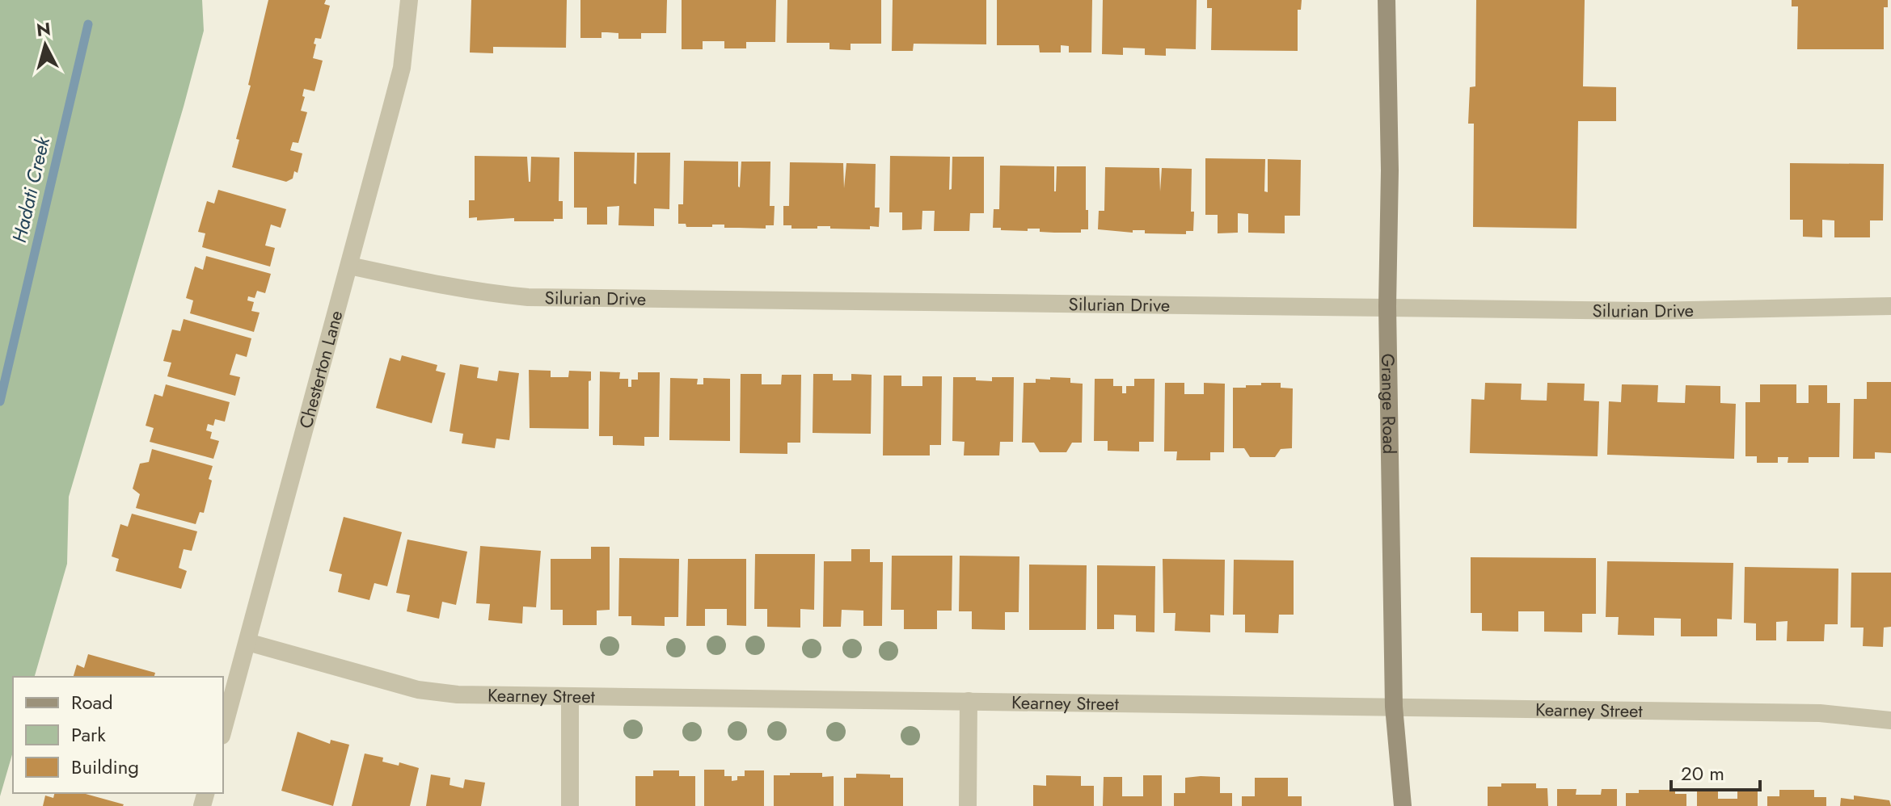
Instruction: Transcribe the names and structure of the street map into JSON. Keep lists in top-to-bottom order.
{
  "streets": {
    "main road": ["Grange Road"],
    "street": ["Silurian Drive", "Chesterton Lane", "Kearney Street"]
  },
  "crossings": [
    ["Silurian Drive", "Chesterton Lane"],
    ["Silurian Drive", "Grange Road"],
    ["Chesterton Lane", "Kearney Street"],
    ["Grange Road", "Kearney Street"]
  ],
  "water": ["Hadati Creek"],
  "legend": ["Road", "Park", "Building"],
  "scale_bar": "20 m",
  "north": "top"
}
